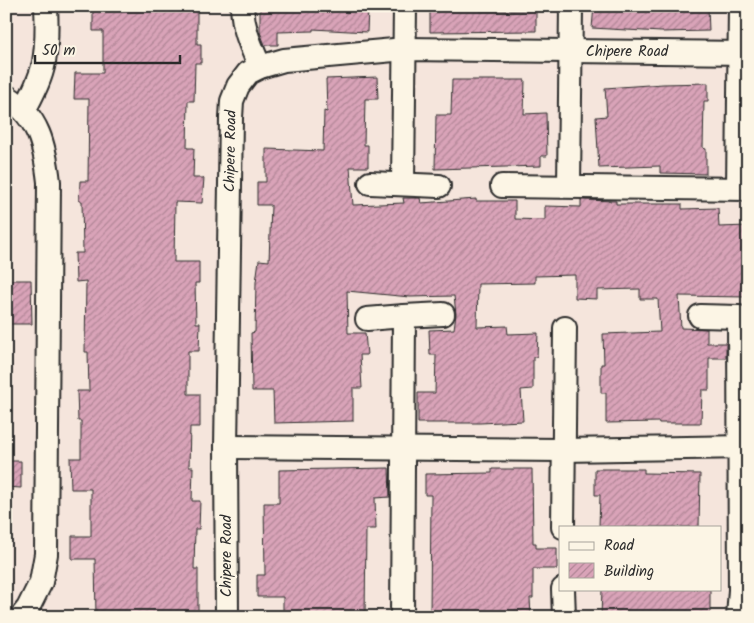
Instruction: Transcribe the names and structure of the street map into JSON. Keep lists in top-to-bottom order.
{
  "streets": {
    "street": ["Chipere Road"]
  },
  "legend": ["Road", "Building"],
  "scale_bar": "50 m"
}
